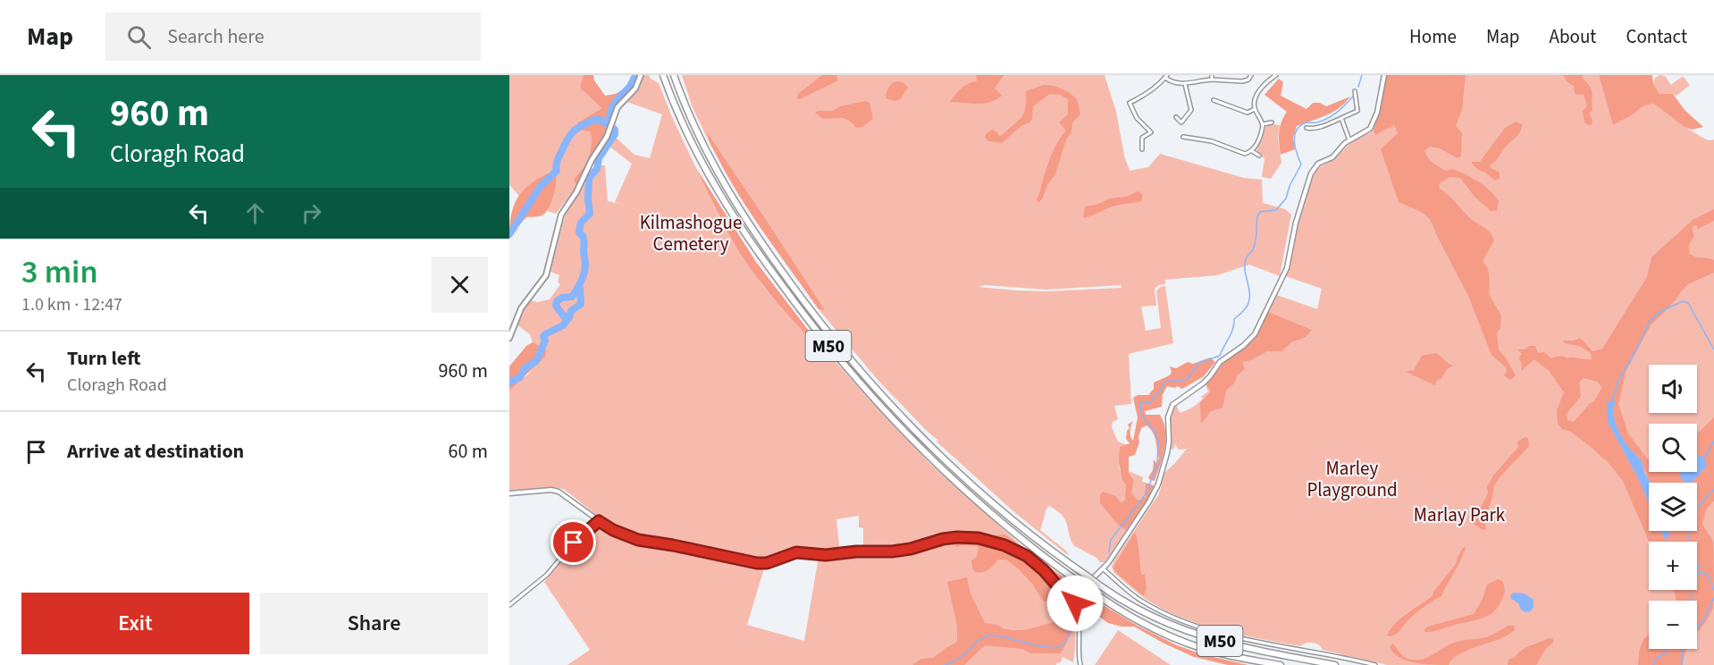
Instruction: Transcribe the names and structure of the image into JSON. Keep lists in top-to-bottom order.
{
  "streets": {
    "highway": ["M50"]
  },
  "parks": ["Kilmashogue Cemetery", "Marley Playground", "Marlay Park"],
  "page": {
    "header": "Map",
    "search": "Search here",
    "nav": [
      "Home",
      "Map",
      "About",
      "Contact"
    ],
    "turn": ["960 m", "Cloragh Road"],
    "heading": ["3 min", "1.0 km · 12:47"],
    "list": [
      {
        "name": "Turn left",
        "note": "Cloragh Road",
        "value": "960 m"
      },
      {
        "name": "Arrive at destination",
        "value": "60 m"
      }
    ],
    "map_buttons": ["+", "−"],
    "buttons": ["Exit", "Share"]
  }
}
